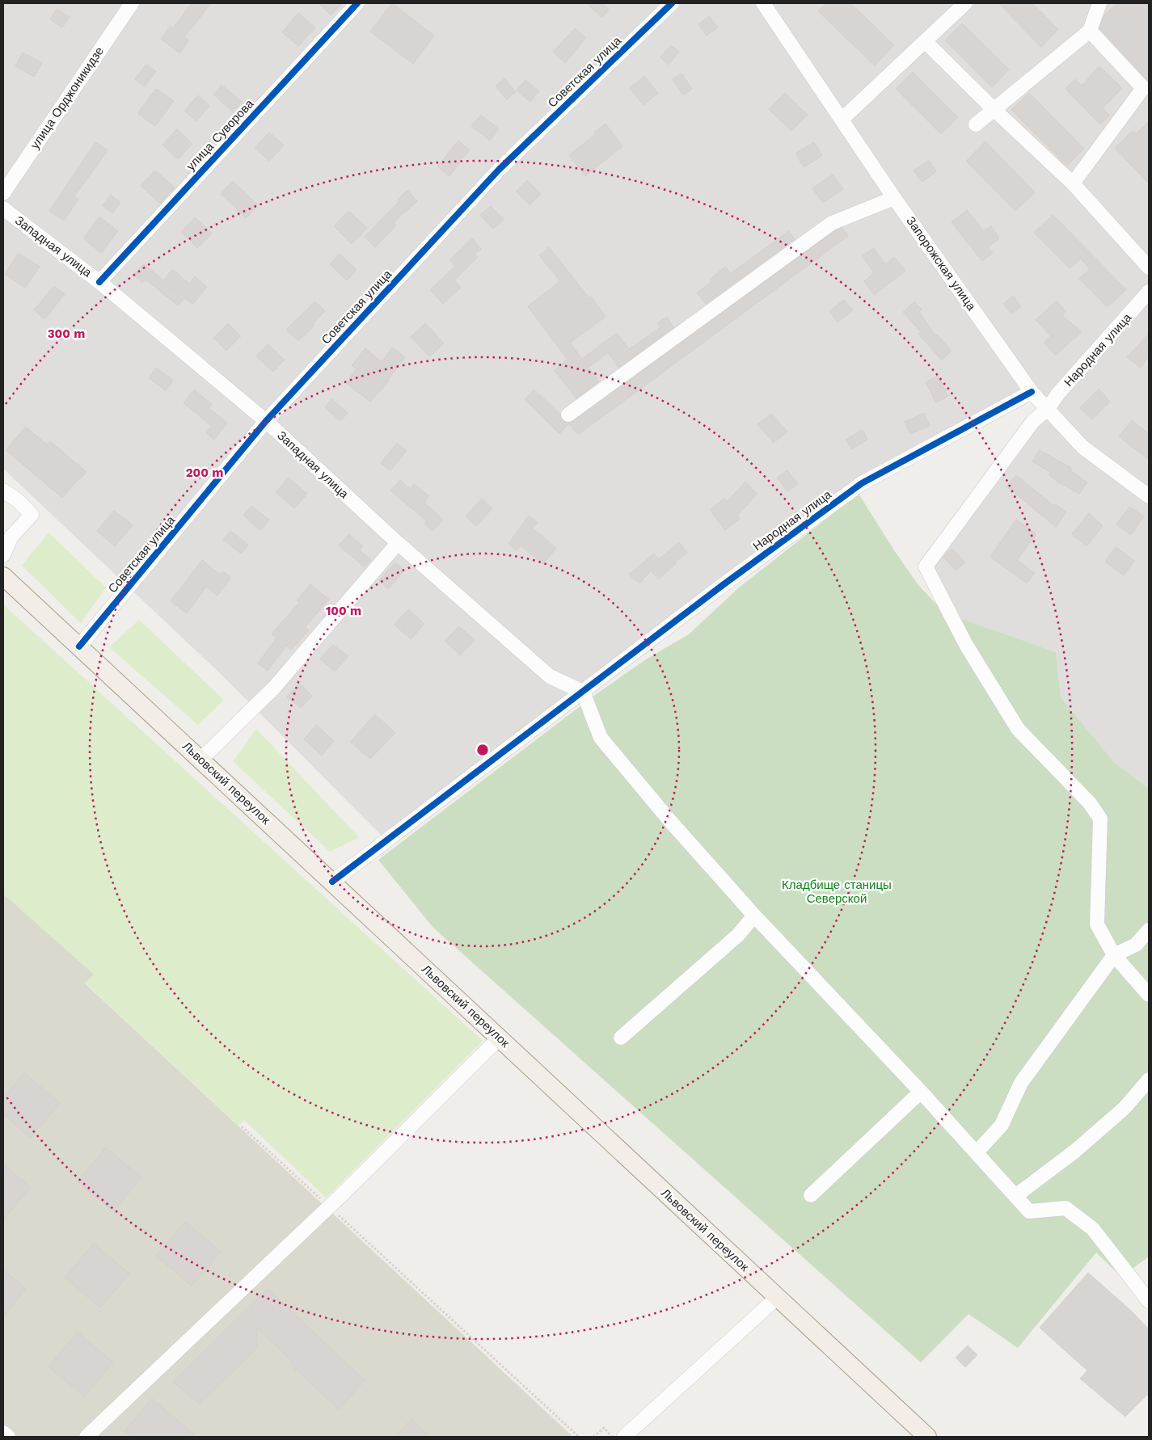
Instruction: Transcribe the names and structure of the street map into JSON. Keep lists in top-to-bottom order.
{
  "streets": {
    "main road": ["Львовский переулок"],
    "street": [
      "Советская улица",
      "улица Орджоникидзе",
      "улица Суворова",
      "Западная улица",
      "Запорожская улица",
      "Народная улица"
    ]
  },
  "crossings": [
    ["Советская улица", "Западная улица"],
    ["Советская улица", "Львовский переулок"],
    ["улица Суворова", "Западная улица"],
    ["Западная улица", "Народная улица"],
    ["Запорожская улица", "Народная улица"],
    ["Народная улица", "Львовский переулок"]
  ],
  "parks": ["Кладбище станицы Северской"],
  "rings": ["300 m", "200 m", "100 m"]
}
